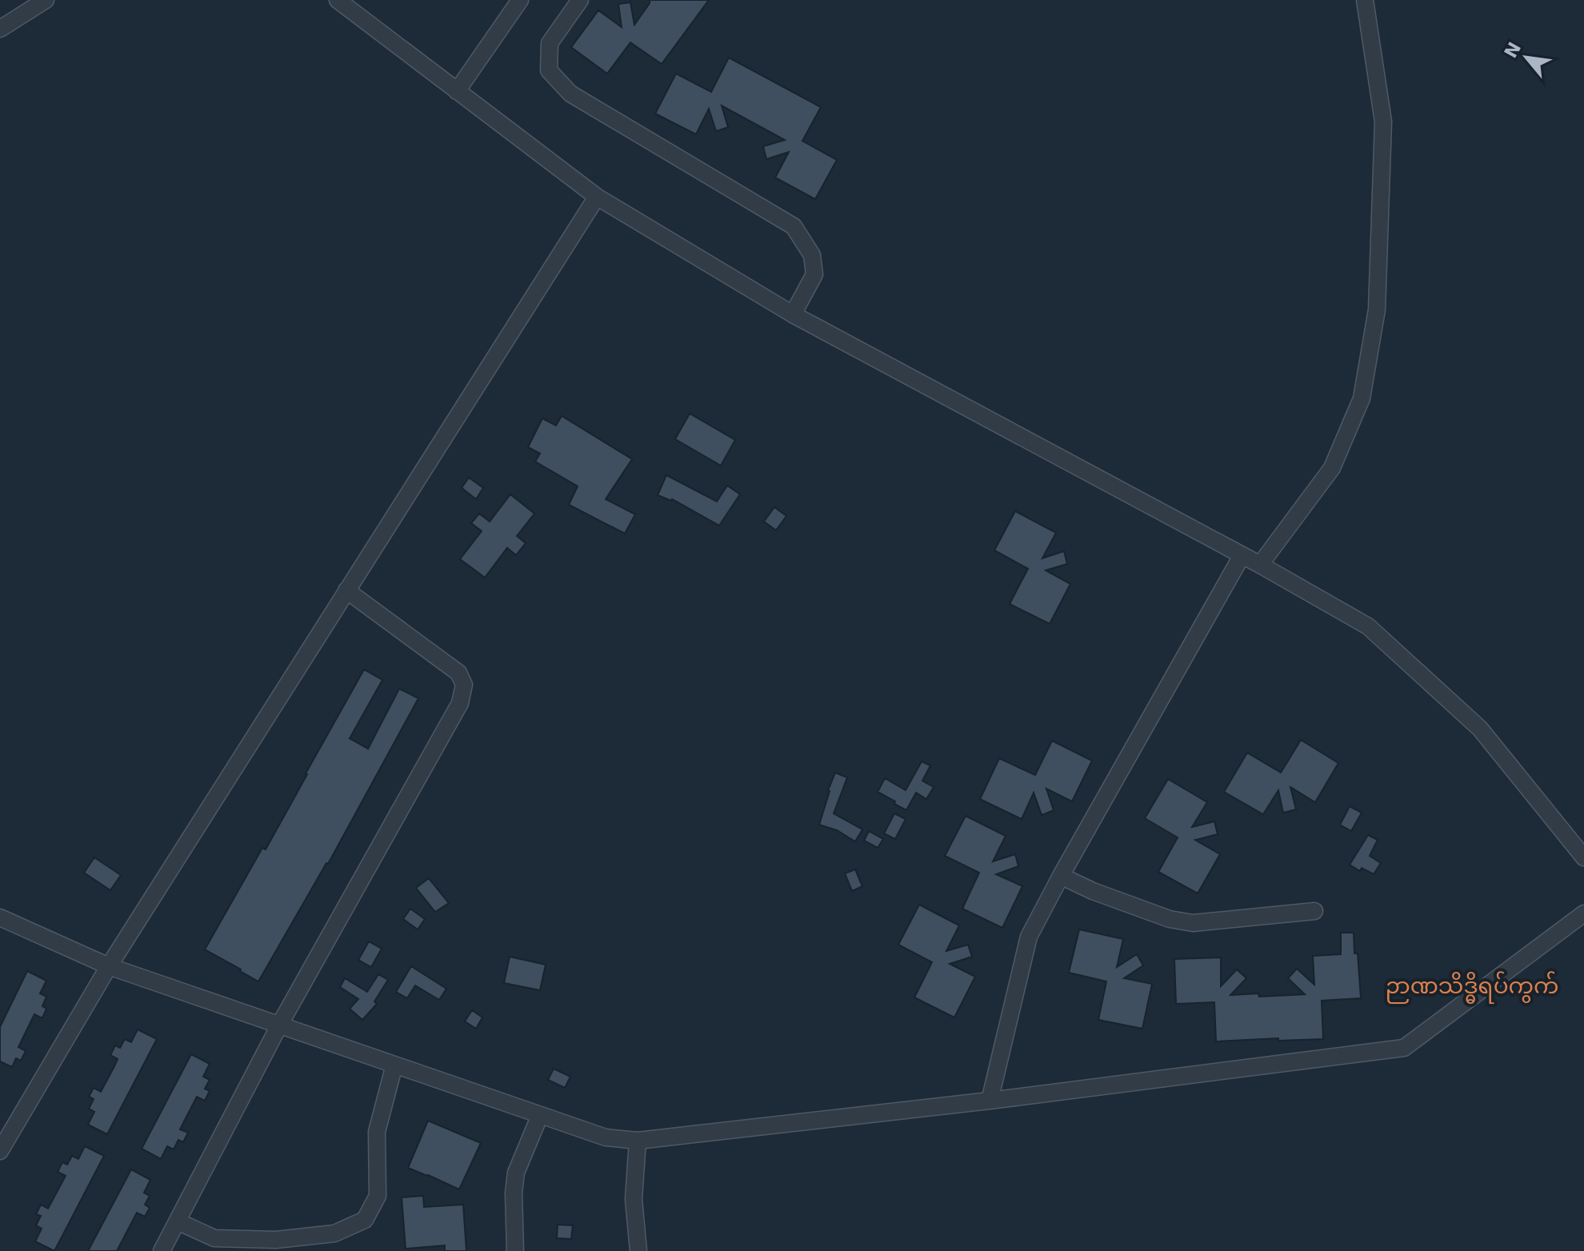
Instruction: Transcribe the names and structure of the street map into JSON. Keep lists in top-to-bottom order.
{
  "districts": ["ဉာဏသိဒ္ဓိရပ်ကွက်"],
  "north": "top left"
}
